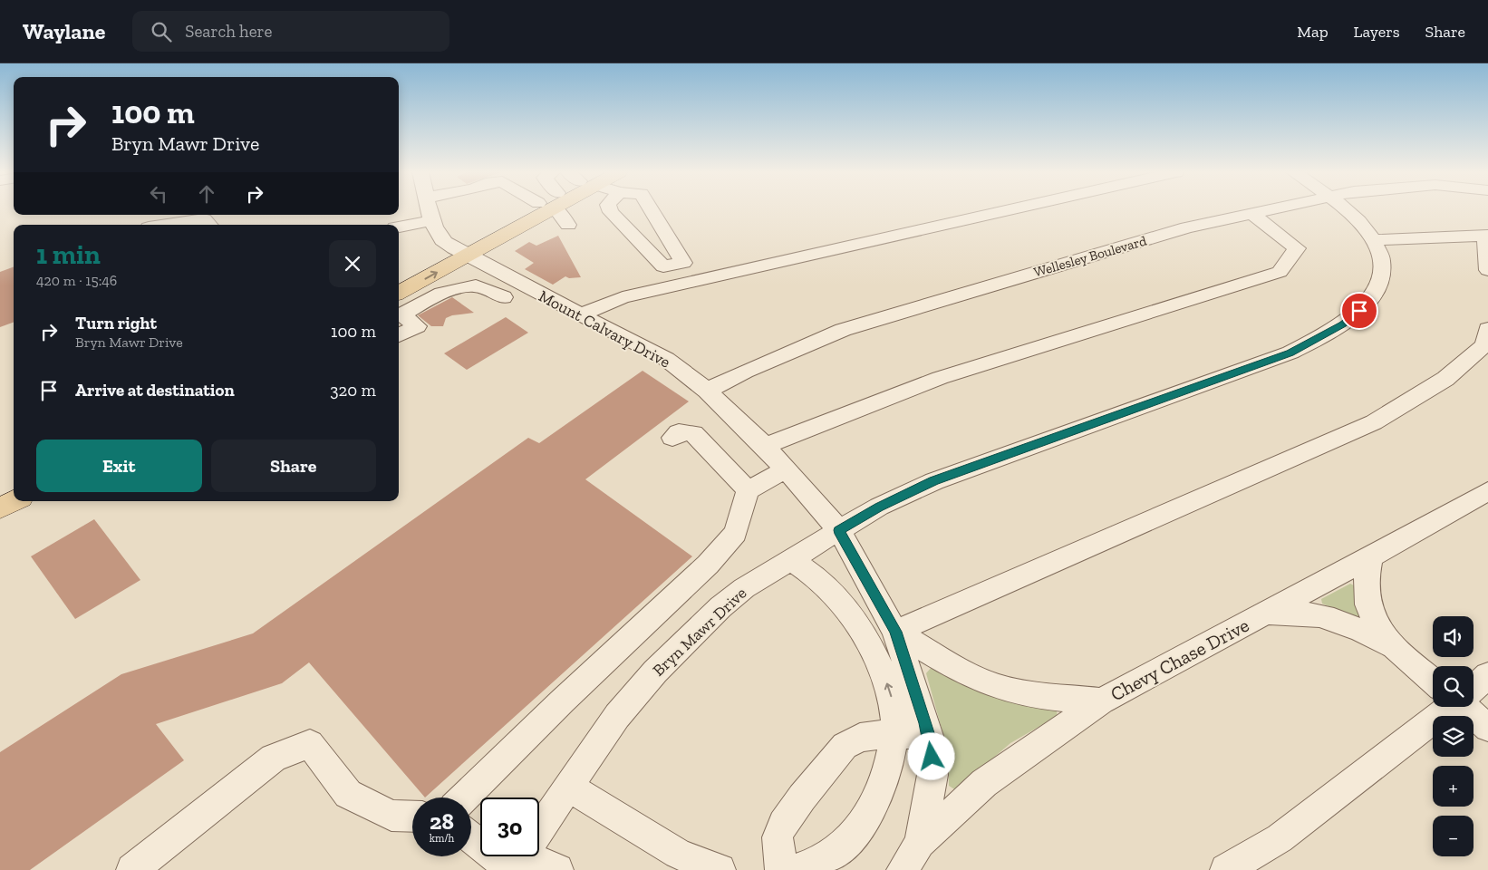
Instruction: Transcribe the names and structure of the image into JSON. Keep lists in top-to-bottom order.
{
  "streets": {
    "street": [
      "Wellesley Boulevard",
      "Mount Calvary Drive",
      "Bryn Mawr Drive",
      "Chevy Chase Drive"
    ]
  },
  "crossings": [
    ["Wellesley Boulevard", "Mount Calvary Drive"],
    ["Mount Calvary Drive", "Bryn Mawr Drive"],
    ["Mount Calvary Drive", "Chevy Chase Drive"]
  ],
  "page": {
    "header": "Waylane",
    "search": "Search here",
    "nav": ["Map", "Layers", "Share"],
    "turn": ["100 m", "Bryn Mawr Drive"],
    "heading": ["1 min", "420 m · 15:46"],
    "list": [
      {
        "name": "Turn right",
        "note": "Bryn Mawr Drive",
        "value": "100 m"
      },
      {
        "name": "Arrive at destination",
        "value": "320 m"
      }
    ],
    "buttons": ["Exit", "Share"],
    "map_buttons": ["+", "−"],
    "speed": "28 km/h",
    "limit": "30"
  }
}
